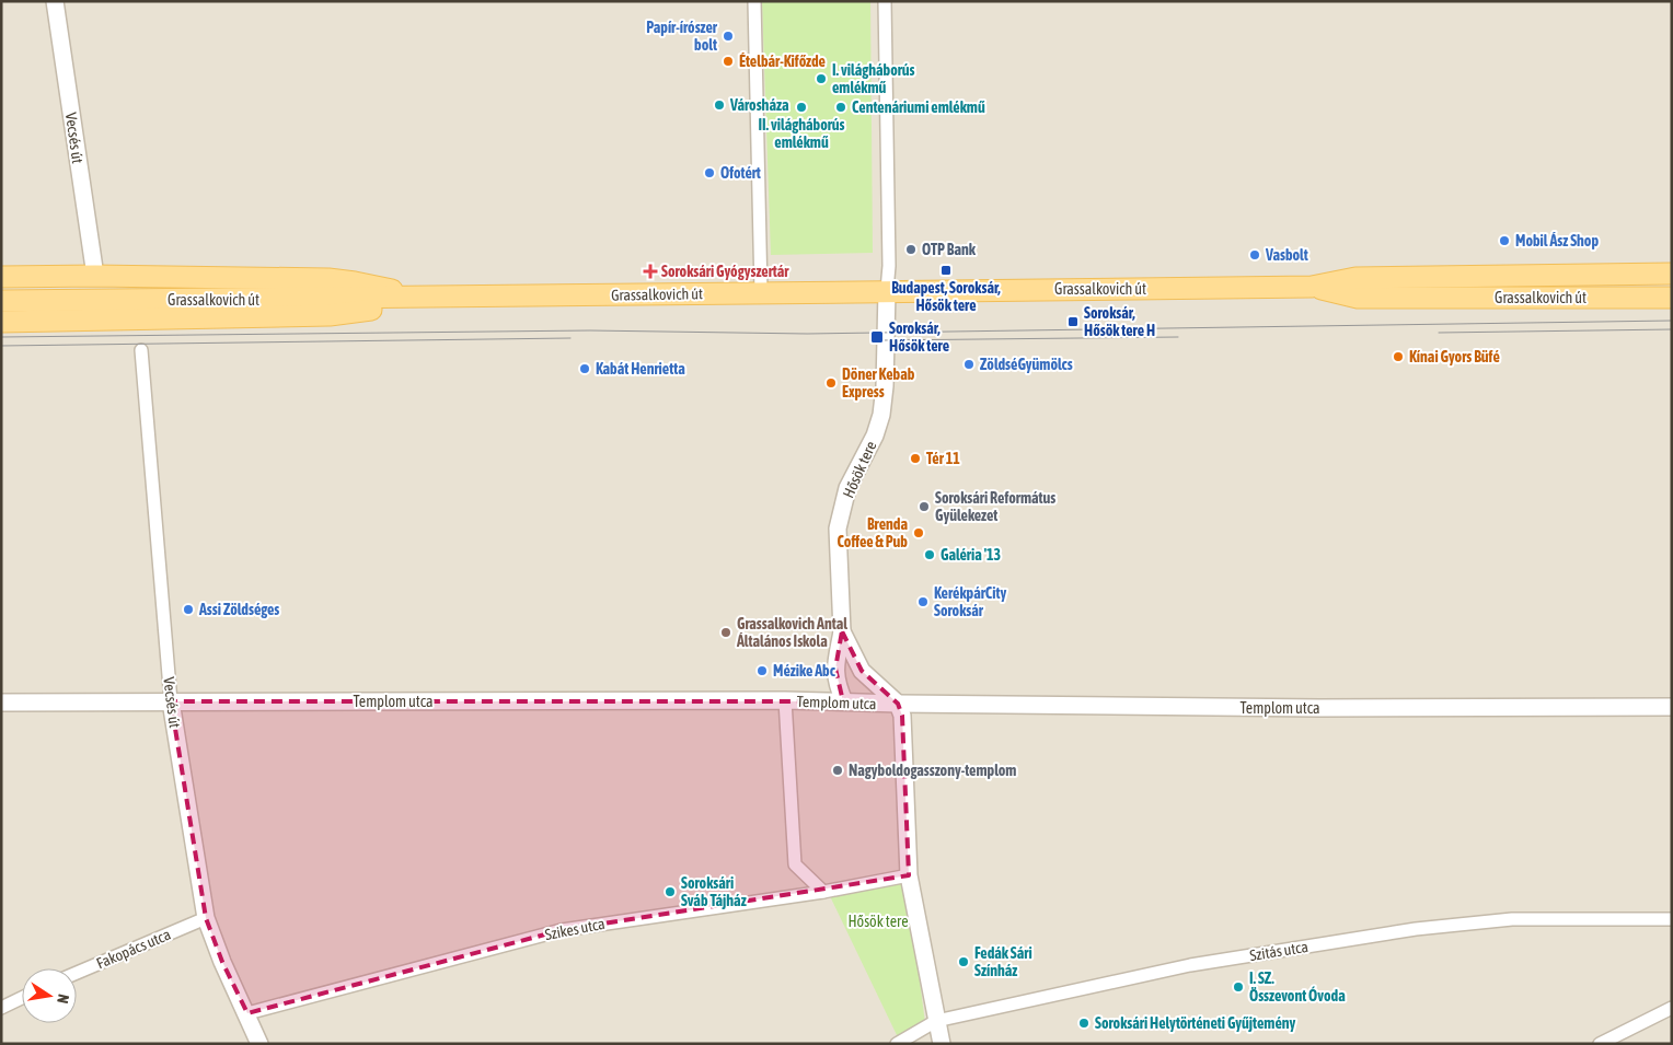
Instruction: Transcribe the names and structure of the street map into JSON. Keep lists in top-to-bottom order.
{
  "streets": {
    "main road": ["Grassalkovich út"],
    "street": [
      "Vecsés út",
      "Hősök tere",
      "Templom utca",
      "Szikes utca",
      "Fakopács utca",
      "Szitás utca"
    ]
  },
  "crossings": [
    ["Vecsés út", "Templom utca"],
    ["Vecsés út", "Szikes utca"],
    ["Vecsés út", "Fakopács utca"],
    ["Grassalkovich út", "Hősök tere"],
    ["Hősök tere", "Templom utca"]
  ],
  "parks": ["Hősök tere"],
  "places": {
    "other": [
      "Papír-írószer bolt",
      "Ételbár-Kifőzde",
      "I. világháborús emlékmű",
      "Városháza",
      "II. világháborús emlékmű",
      "Centenáriumi emlékmű",
      "Ofotért",
      "Mobil Ász Shop",
      "OTP Bank",
      "Vasbolt",
      "Kínai Gyors Büfé",
      "ZöldséGyümölcs",
      "Kabát Henrietta",
      "Döner Kebab Express",
      "Tér 11",
      "Soroksári Református Gyülekezet",
      "Brenda Coffee & Pub",
      "Galéria '13",
      "KerékpárCity Soroksár",
      "Assi Zöldséges",
      "Grassalkovich Antal Általános Iskola",
      "Mézike Abc",
      "Nagyboldogasszony-templom",
      "Soroksári Sváb Tájház",
      "Fedák Sári Színház",
      "I. SZ. Összevont Óvoda",
      "Soroksári Helytörténeti Gyűjtemény"
    ],
    "transit": ["Budapest, Soroksár, Hősök tere", "Soroksár, Hősök tere H", "Soroksár, Hősök tere"],
    "health": ["Soroksári Gyógyszertár"]
  },
  "north": "right"
}
